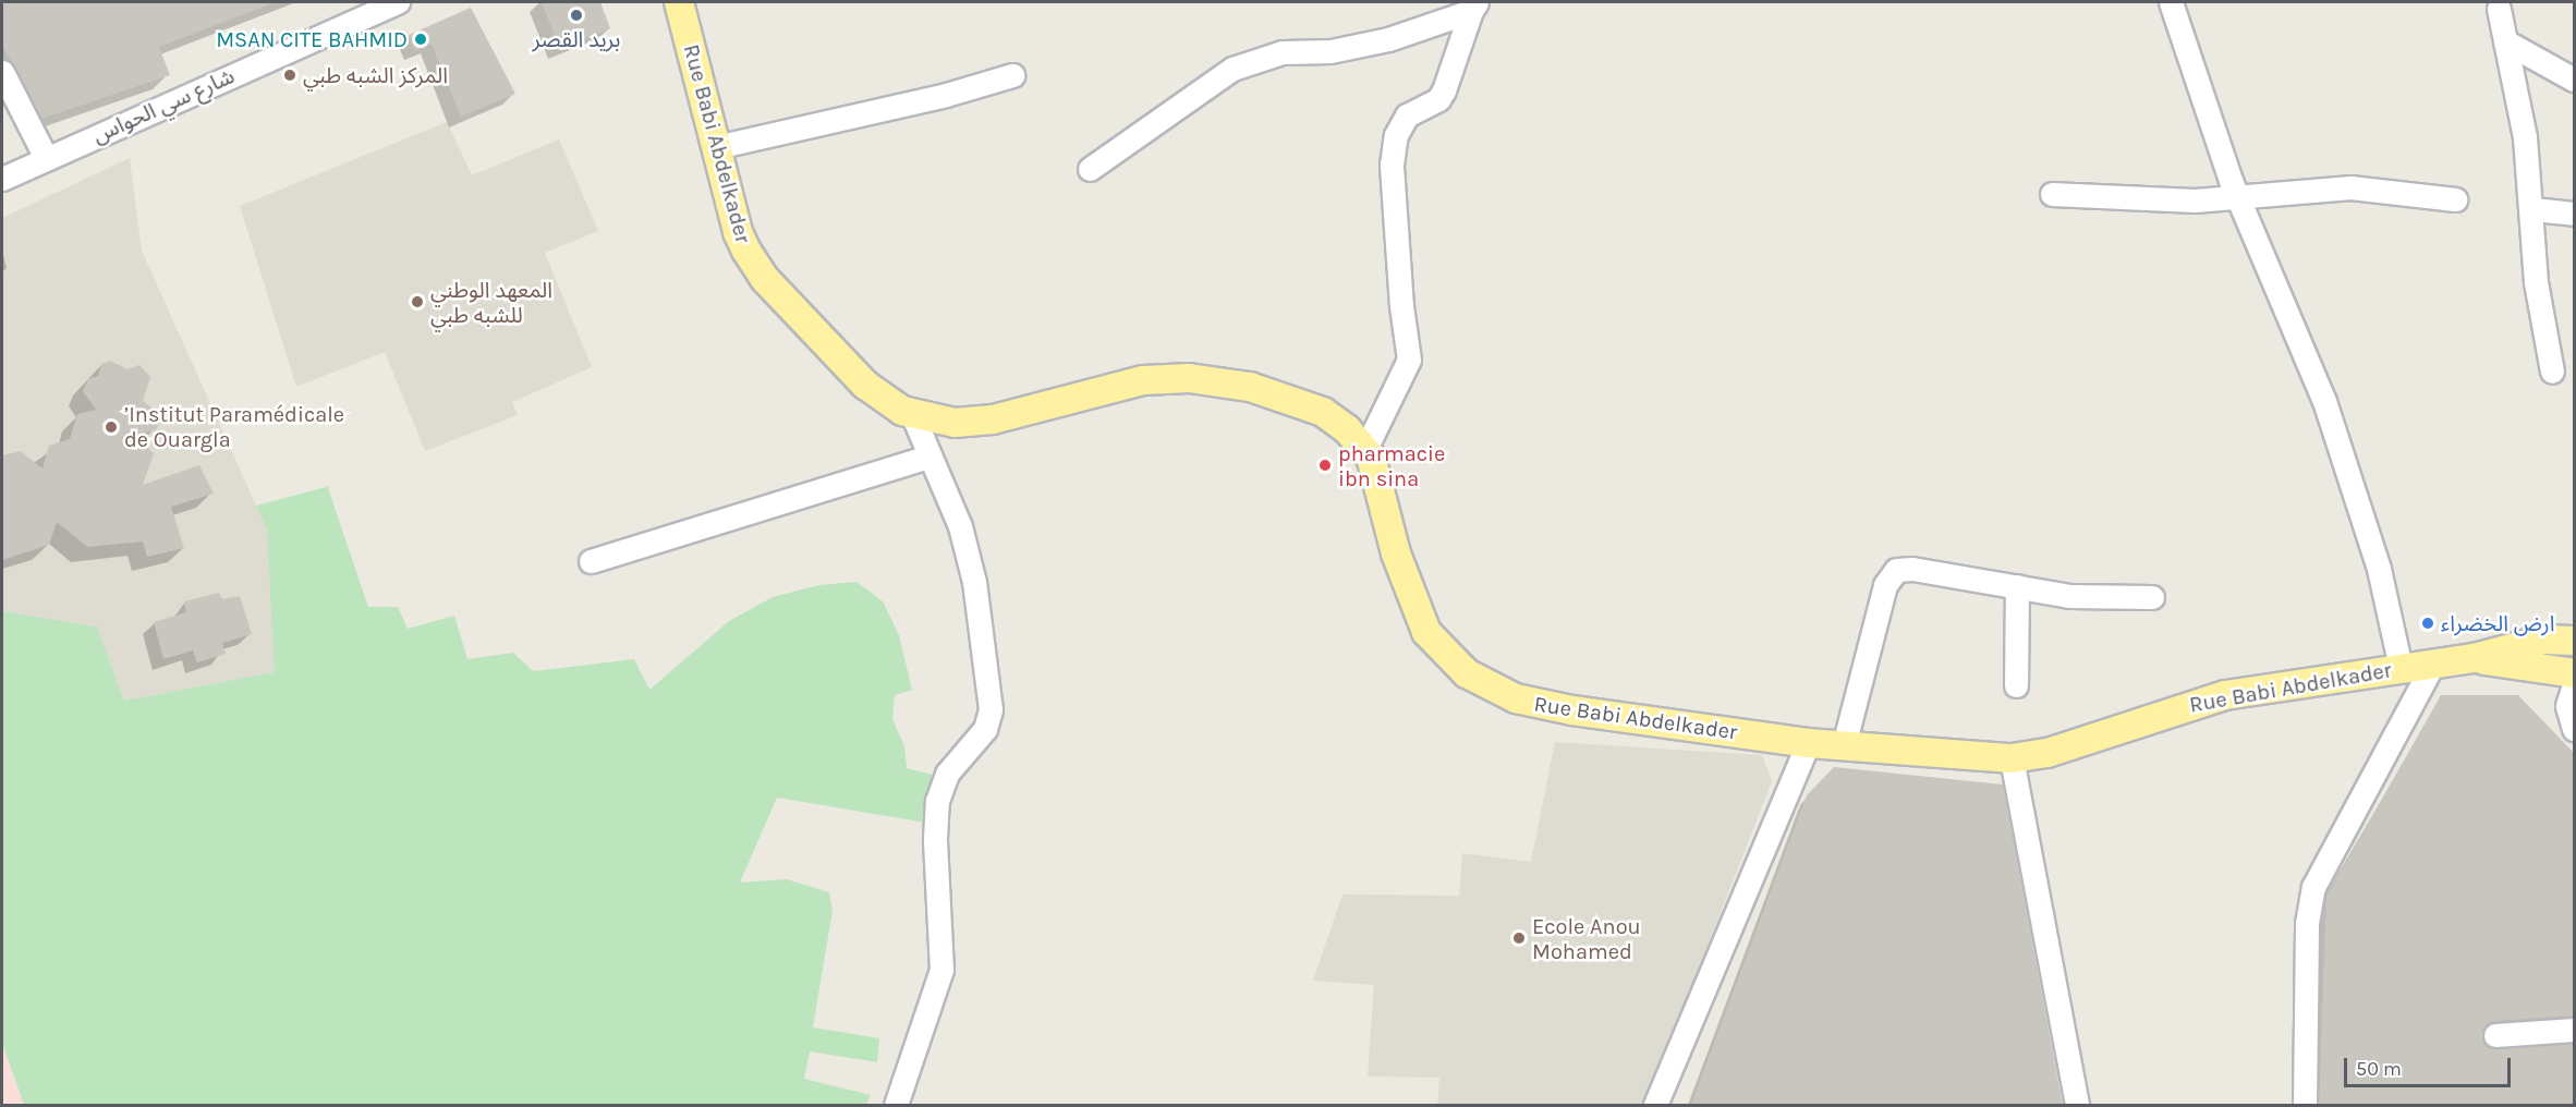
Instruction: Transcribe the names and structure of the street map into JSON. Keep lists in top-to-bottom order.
{
  "streets": {
    "main road": ["Rue Babi Abdelkader"],
    "street": ["شارع سي الحواس"]
  },
  "places": [
    "بريد القصر",
    "MSAN CITE BAHMID",
    "المركز الشبه طبي",
    "المعهد الوطني للشبه طبي",
    "’Institut Paramédicale de Ouargla",
    "pharmacie ibn sina",
    "ارض الخضراء",
    "Ecole Anou Mohamed"
  ],
  "scale_bar": "50 m"
}
